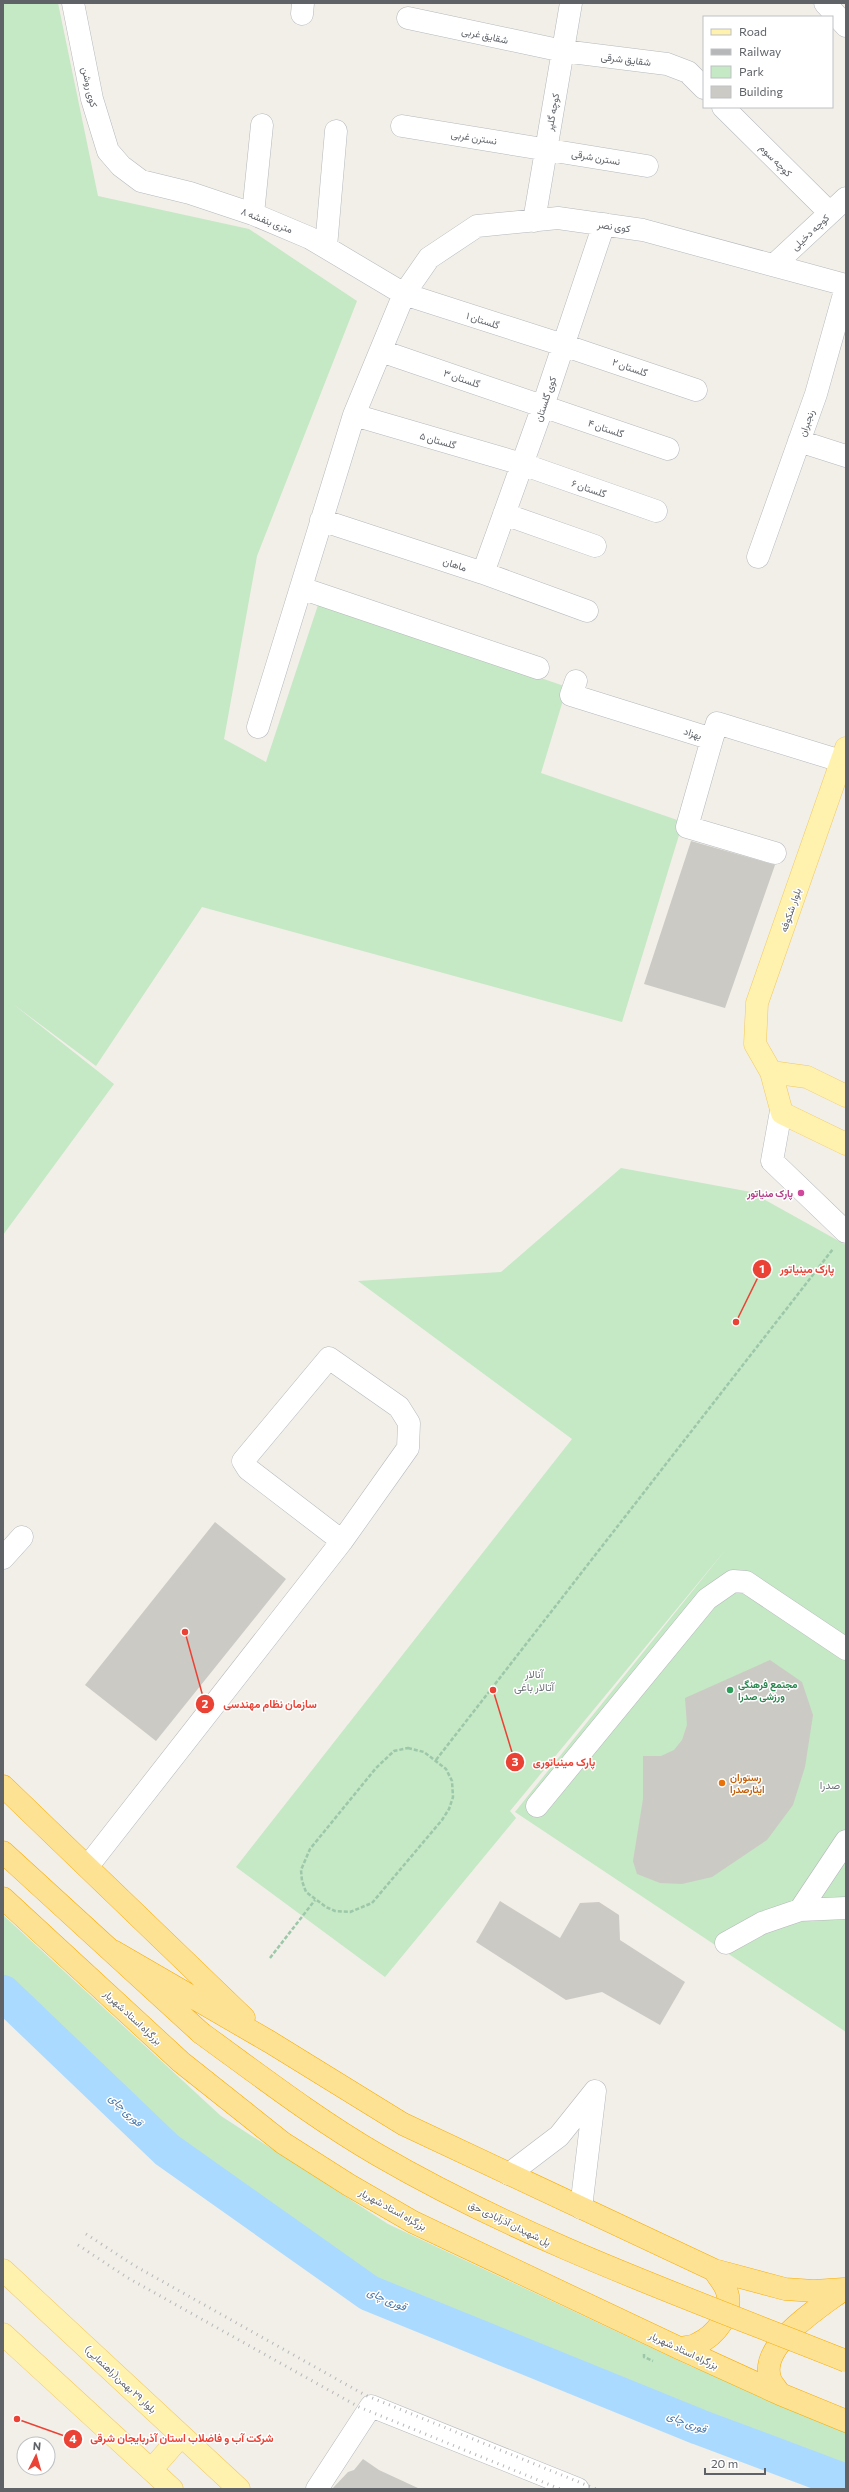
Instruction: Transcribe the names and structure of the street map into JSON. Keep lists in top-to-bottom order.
{
  "streets": {
    "highway": ["بزرگراه استاد شهریار", "پل شهیدان آذرآبادی حق"],
    "main road": ["بلوار شکوفه", "بلوار ٢٩ بهمن(راهنمایی)"],
    "street": [
      "شقایق غربی",
      "شقایق شرقی",
      "کوی روشن",
      "کوچه گلپر",
      "نسترن غربی",
      "نسترن شرقی",
      "کوچه سوم",
      "۸ متری بنفشه",
      "کوی نصر",
      "کوچه دخیلی",
      "گلستان ۱",
      "گلستان ۲",
      "گلستان ۳",
      "کوی گلستان",
      "رنجبران",
      "گلستان ۴",
      "گلستان ۵",
      "گلستان ۶",
      "ماهان",
      "بهزاد"
    ]
  },
  "crossings": [
    ["شقایق غربی", "شقایق شرقی"],
    ["شقایق غربی", "کوچه گلپر"],
    ["شقایق شرقی", "کوچه گلپر"],
    ["کوی روشن", "۸ متری بنفشه"],
    ["کوچه گلپر", "نسترن غربی"],
    ["کوچه گلپر", "نسترن شرقی"],
    ["کوچه گلپر", "کوی نصر"],
    ["نسترن غربی", "نسترن شرقی"],
    ["کوچه سوم", "کوچه دخیلی"],
    ["۸ متری بنفشه", "کوی نصر"],
    ["۸ متری بنفشه", "گلستان ۱"],
    ["کوی نصر", "کوچه دخیلی"],
    ["کوی نصر", "گلستان ۱"],
    ["کوی نصر", "گلستان ۳"],
    ["کوی نصر", "کوی گلستان"],
    ["کوی نصر", "رنجبران"],
    ["کوی نصر", "گلستان ۵"],
    ["کوی نصر", "ماهان"],
    ["گلستان ۱", "گلستان ۲"],
    ["گلستان ۱", "کوی گلستان"],
    ["گلستان ۲", "کوی گلستان"],
    ["گلستان ۳", "کوی گلستان"],
    ["گلستان ۳", "گلستان ۴"],
    ["کوی گلستان", "گلستان ۴"],
    ["کوی گلستان", "گلستان ۵"],
    ["کوی گلستان", "گلستان ۶"],
    ["کوی گلستان", "ماهان"],
    ["گلستان ۵", "گلستان ۶"],
    ["بهزاد", "بلوار شکوفه"]
  ],
  "districts": ["آنالار آتالار باغی", "صدرا"],
  "water": ["قوری چای"],
  "places": [
    "پارک منیاتور",
    "پارک مینیاتور",
    "سازمان نظام مهندسی",
    "پارک مینیاتوری",
    "مجتمع فرهنگی ورزشی صدرا",
    "رستوران ایثارصدرا",
    "شرکت آب و فاضلاب استان آذربایجان شرقی"
  ],
  "legend": [
    "Road",
    "Railway",
    "Park",
    "Building"
  ],
  "scale_bar": "20 m",
  "north": "top"
}
